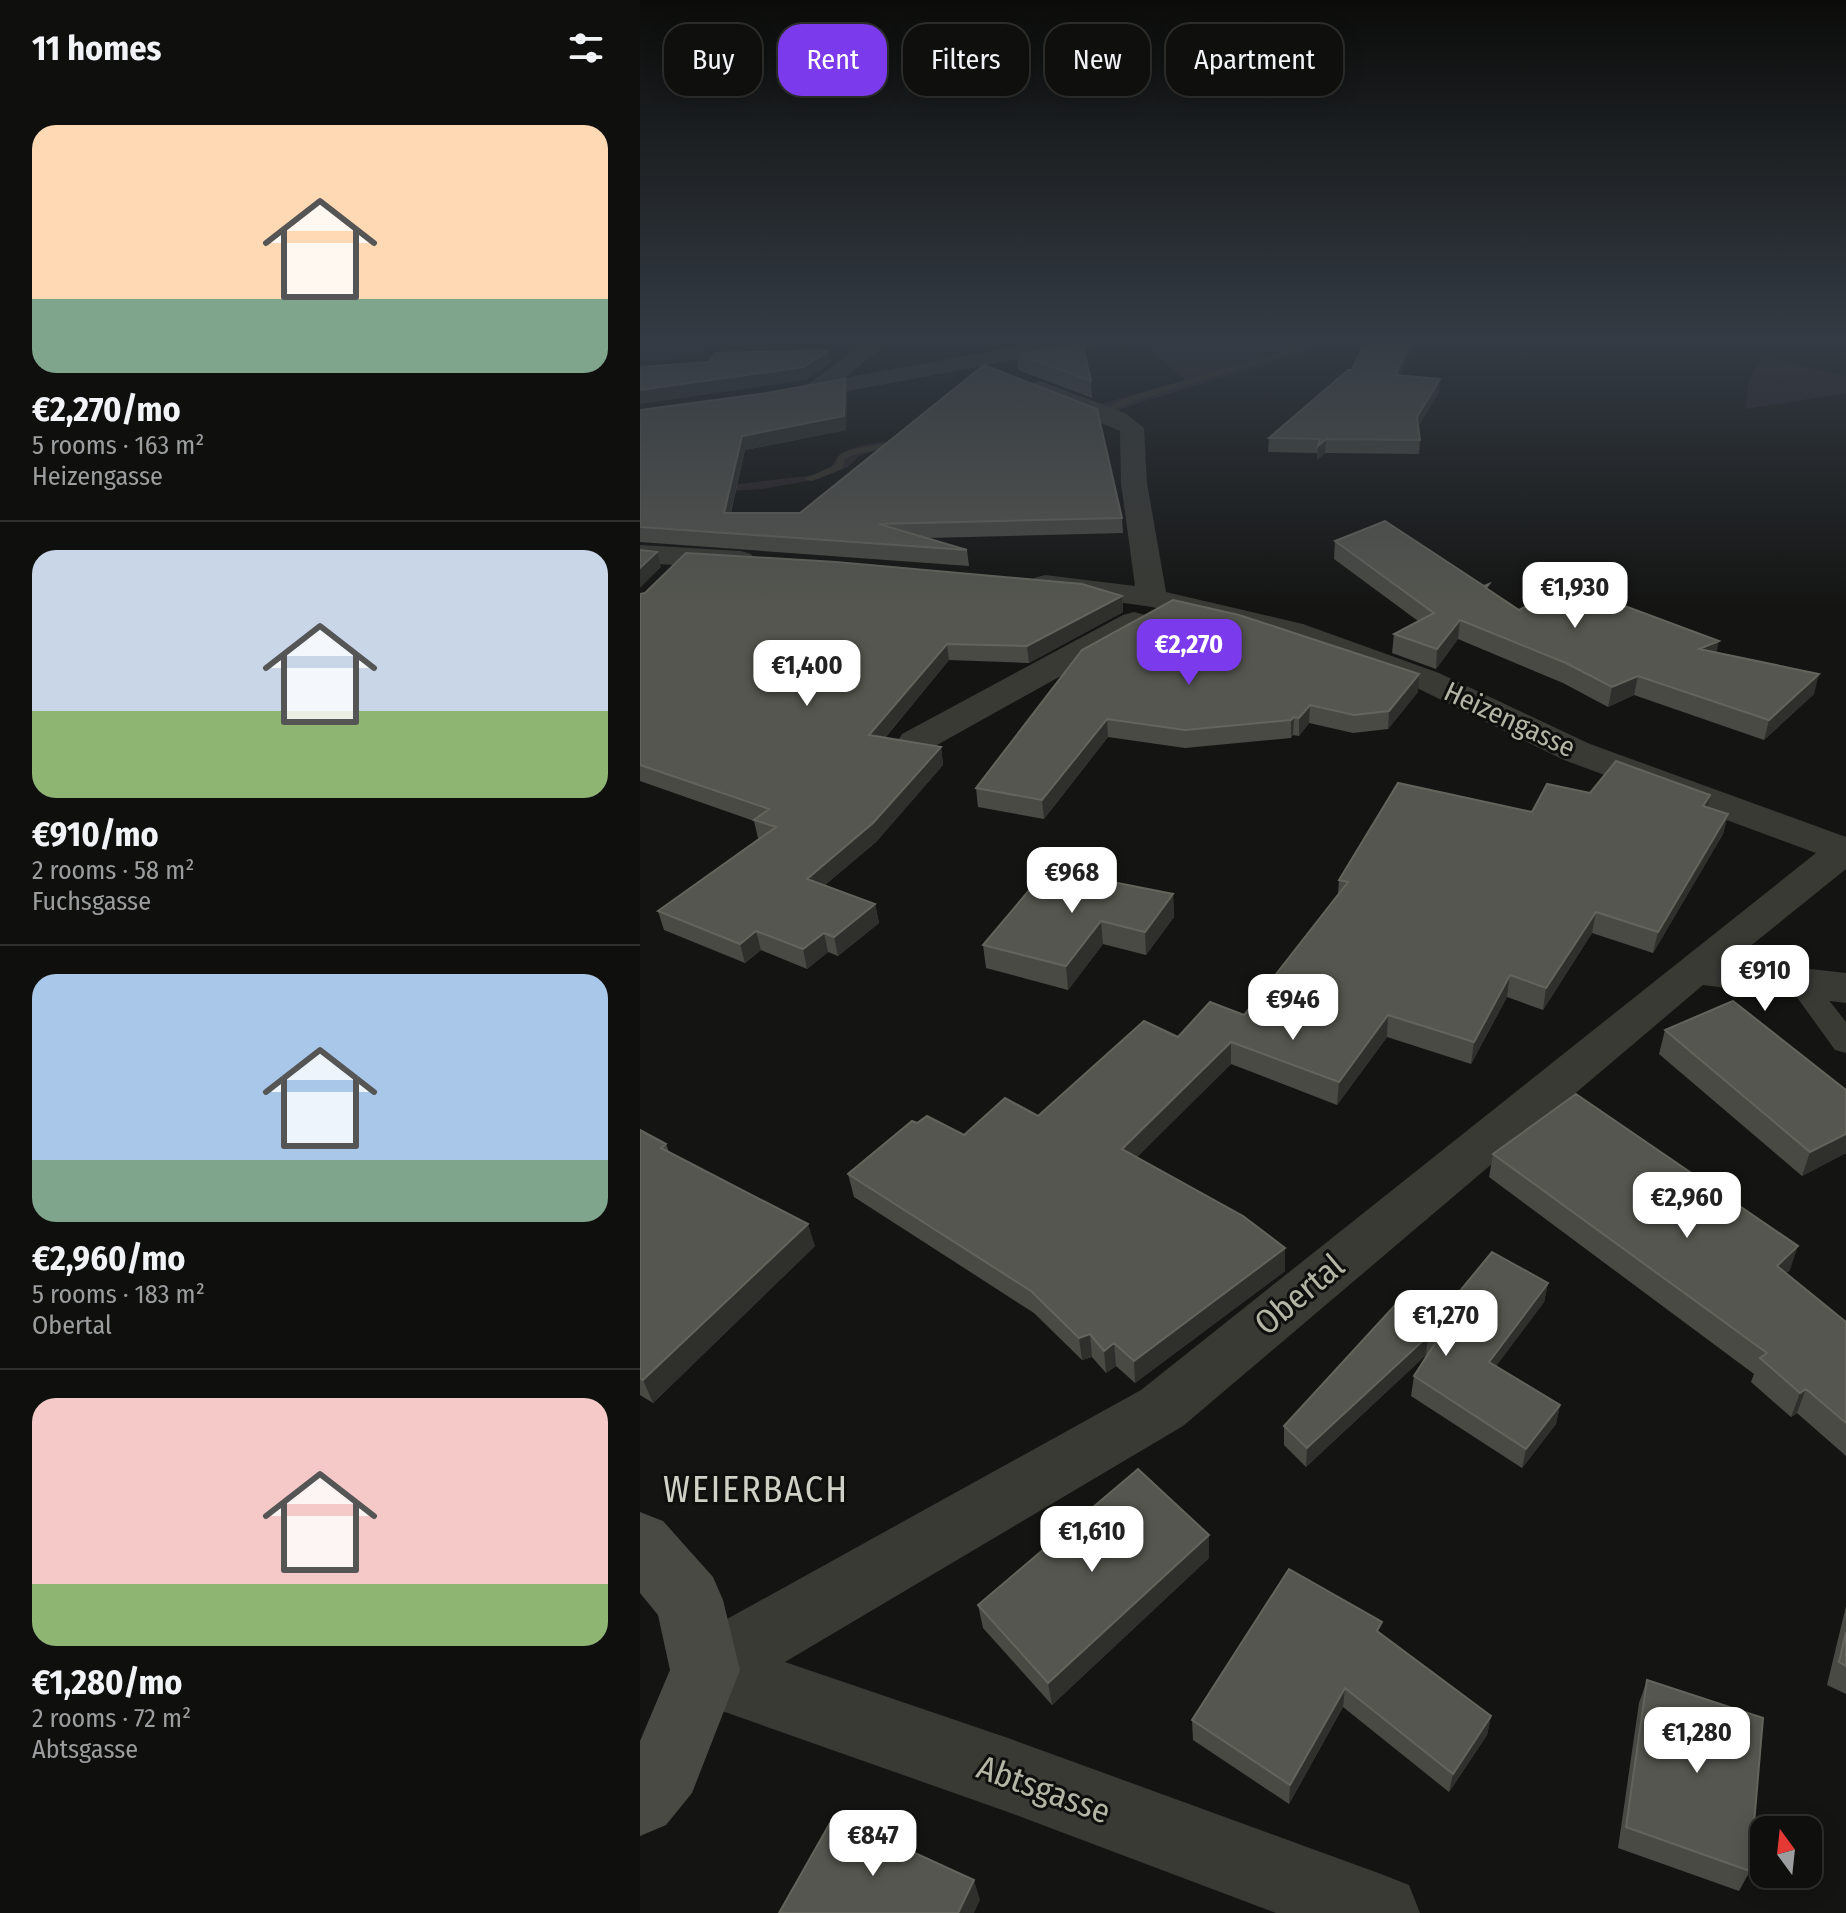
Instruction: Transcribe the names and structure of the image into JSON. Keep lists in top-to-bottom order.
{
  "streets": {
    "street": ["Heizengasse", "Obertal", "Abtsgasse"]
  },
  "crossings": [
    ["Heizengasse", "Obertal"],
    ["Obertal", "Abtsgasse"]
  ],
  "districts": ["WEIERBACH"],
  "north": "top",
  "page": {
    "heading": "11 homes",
    "chip": [
      "Buy",
      "Rent",
      "Filters",
      "New",
      "Apartment"
    ],
    "list": [
      {
        "name": "€2,270/mo",
        "note": "5 rooms · 163 m² · Heizengasse"
      },
      {
        "name": "€910/mo",
        "note": "2 rooms · 58 m² · Fuchsgasse"
      },
      {
        "name": "€2,960/mo",
        "note": "5 rooms · 183 m² · Obertal"
      },
      {
        "name": "€1,280/mo",
        "note": "2 rooms · 72 m² · Abtsgasse"
      }
    ],
    "price": [
      "€1,930",
      "€2,270",
      "€1,400",
      "€968",
      "€910",
      "€946",
      "€2,960",
      "€1,270",
      "€1,610",
      "€1,280",
      "€847"
    ]
  }
}
